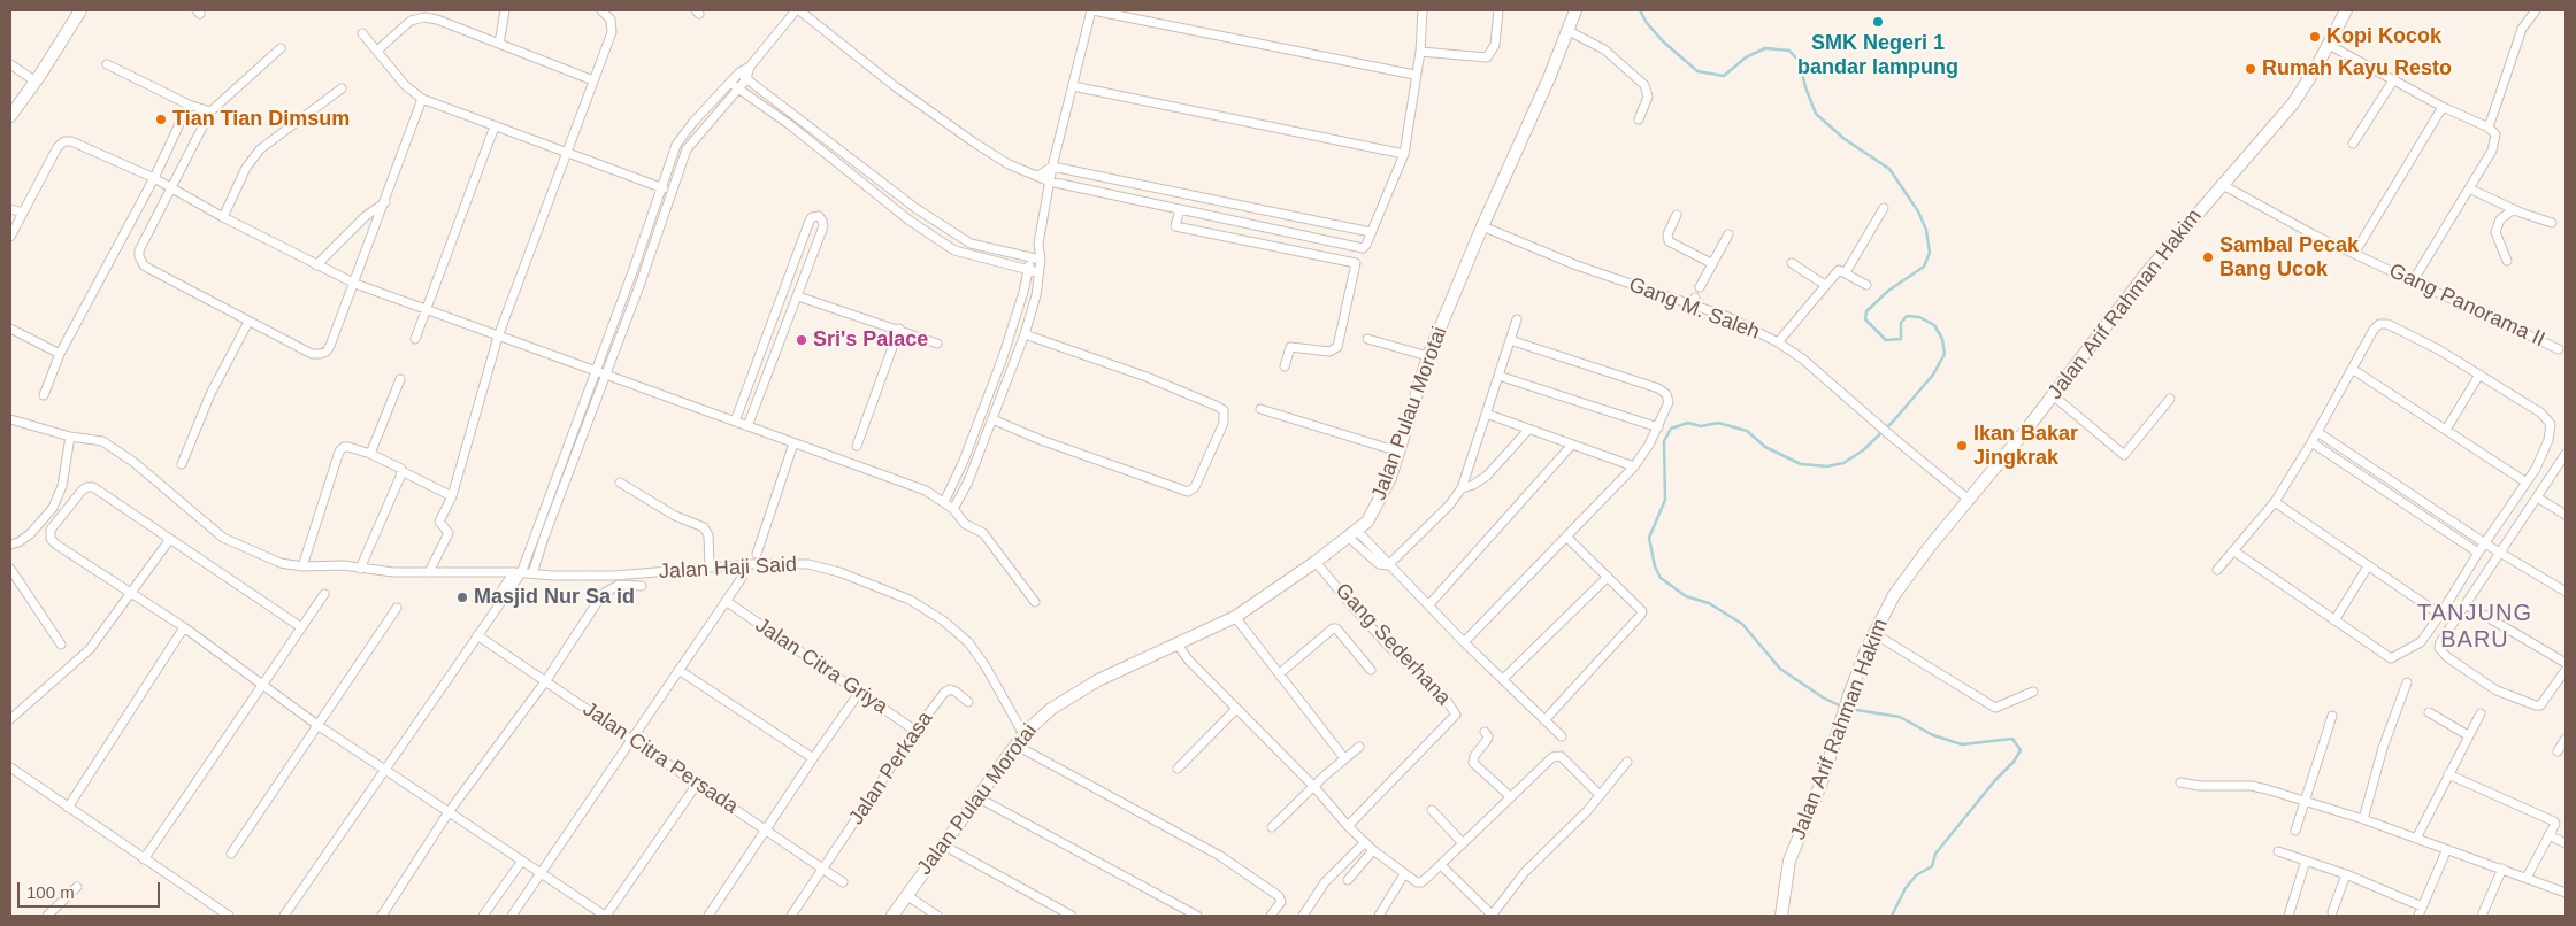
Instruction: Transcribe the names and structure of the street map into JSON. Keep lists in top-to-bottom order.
{
  "streets": {
    "street": [
      "Jalan Arif Rahman Hakim",
      "Gang Panorama II",
      "Gang M. Saleh",
      "Jalan Pulau Morotai",
      "Jalan Haji Said",
      "Gang Sederhana",
      "Jalan Citra Griya",
      "Jalan Citra Persada",
      "Jalan Perkasa"
    ]
  },
  "crossings": [
    ["Jalan Arif Rahman Hakim", "Gang Panorama II"],
    ["Jalan Arif Rahman Hakim", "Gang M. Saleh"],
    ["Gang M. Saleh", "Jalan Pulau Morotai"],
    ["Jalan Pulau Morotai", "Jalan Haji Said"],
    ["Jalan Pulau Morotai", "Gang Sederhana"],
    ["Jalan Citra Griya", "Jalan Perkasa"],
    ["Jalan Citra Persada", "Jalan Perkasa"]
  ],
  "districts": ["TANJUNG BARU"],
  "places": [
    "SMK Negeri 1 bandar lampung",
    "Kopi Kocok",
    "Rumah Kayu Resto",
    "Tian Tian Dimsum",
    "Sambal Pecak Bang Ucok",
    "Sri's Palace",
    "Ikan Bakar Jingkrak",
    "Masjid Nur Sa id"
  ],
  "scale_bar": "100 m"
}
